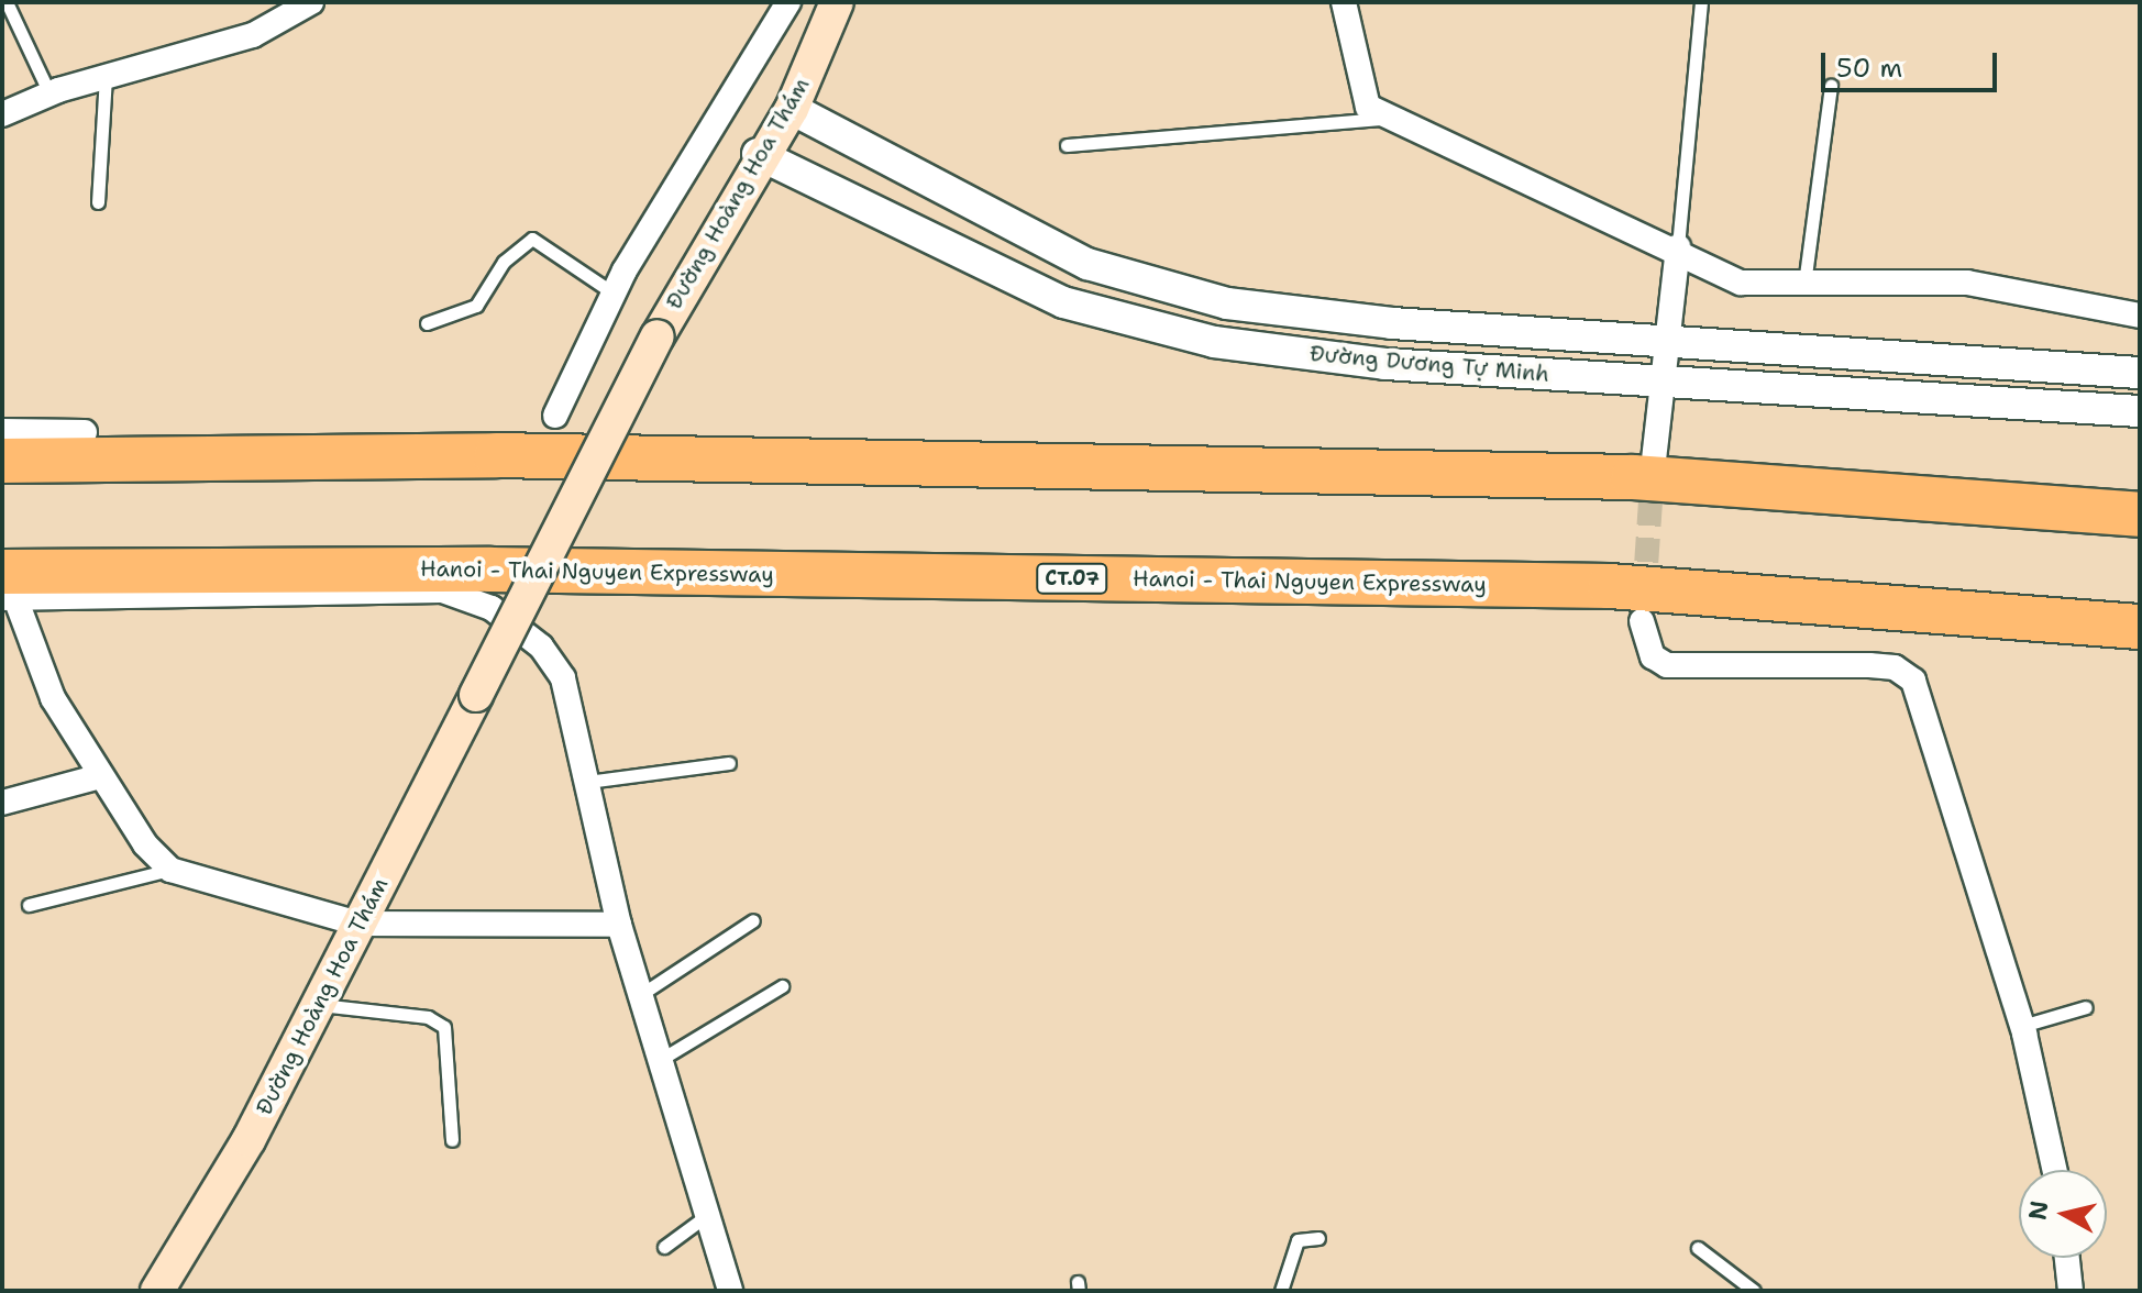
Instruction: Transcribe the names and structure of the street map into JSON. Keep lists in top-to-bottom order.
{
  "streets": {
    "highway": ["Hanoi - Thai Nguyen Expressway", "CT.07"],
    "main road": ["Đường Hoàng Hoa Thám"],
    "street": ["Đường Dương Tự Minh"]
  },
  "crossings": [
    ["Đường Hoàng Hoa Thám", "Đường Dương Tự Minh"]
  ],
  "scale_bar": "50 m",
  "north": "left"
}
